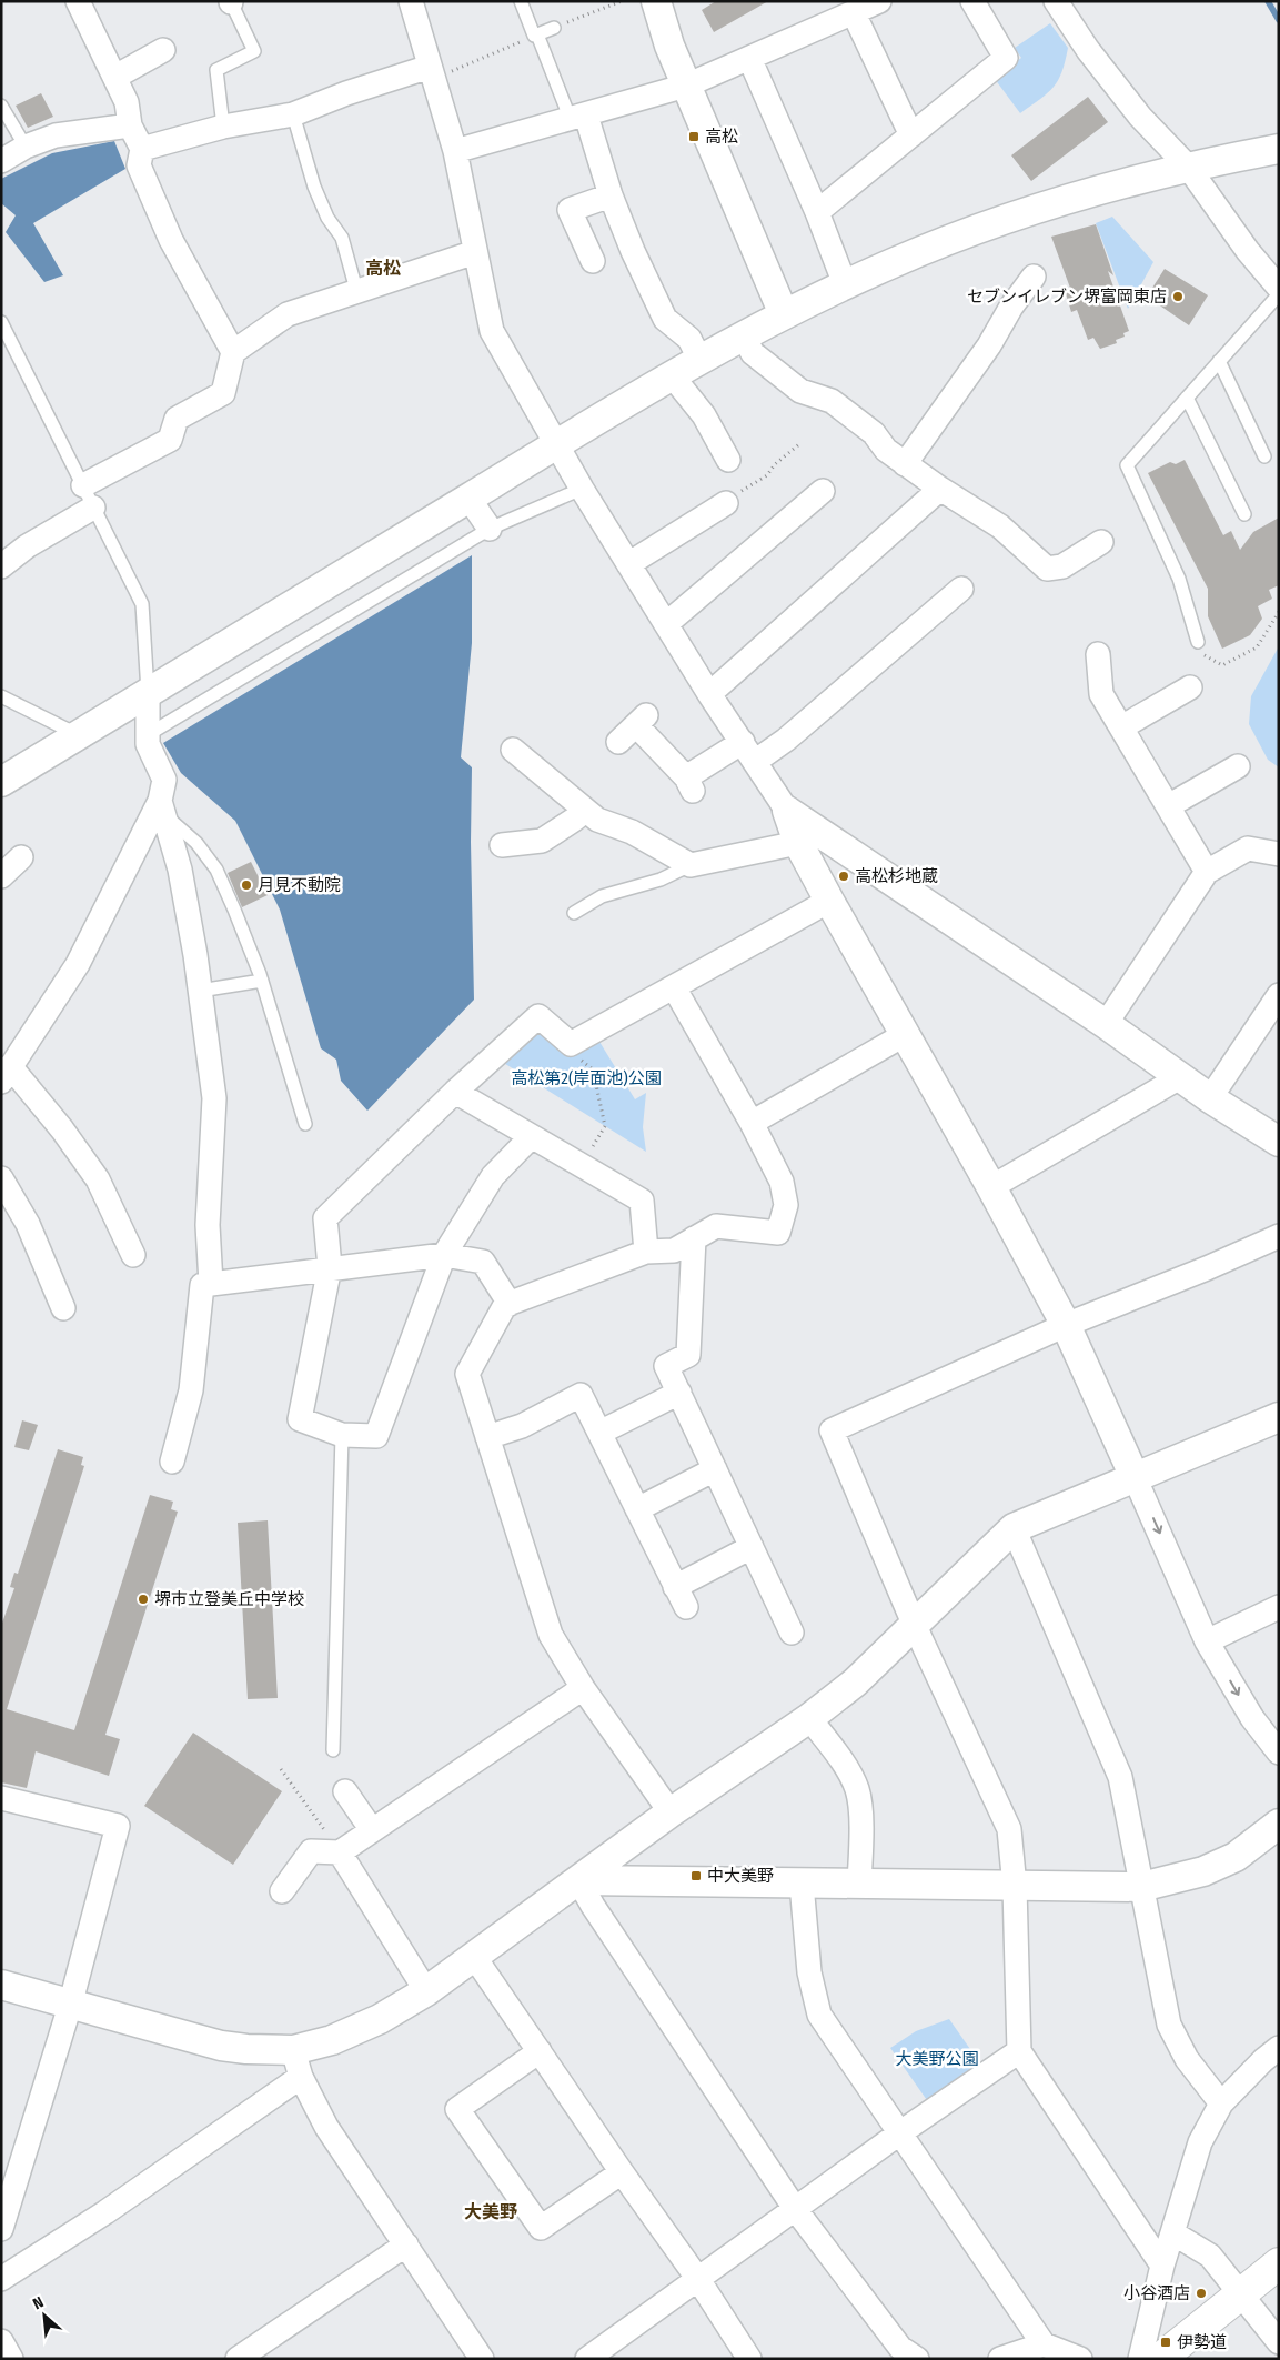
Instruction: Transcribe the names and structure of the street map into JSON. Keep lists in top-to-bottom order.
{
  "districts": ["高松", "大美野"],
  "parks": ["高松第2(岸面池)公園", "大美野公園"],
  "places": {
    "transit": ["高松", "中大美野", "伊勢道"],
    "other": [
      "セブンイレブン堺富岡東店",
      "高松杉地蔵",
      "月見不動院",
      "堺市立登美丘中学校",
      "小谷酒店"
    ]
  },
  "north": "top left"
}
